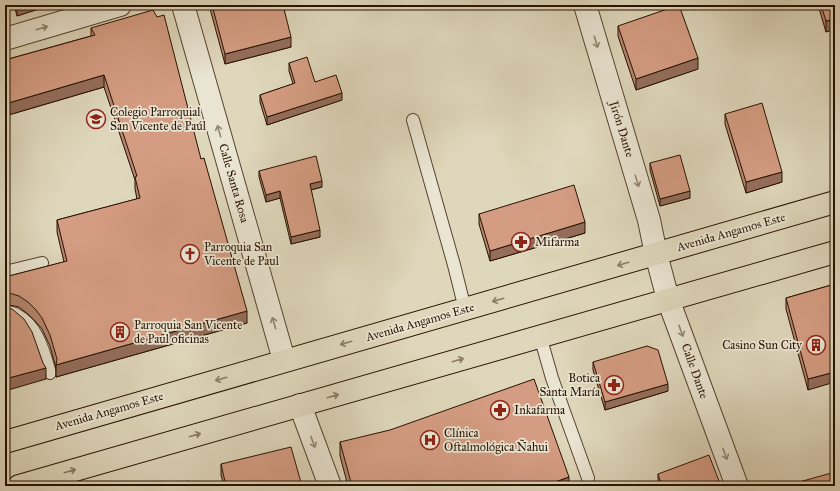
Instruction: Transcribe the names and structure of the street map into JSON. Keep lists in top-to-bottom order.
{
  "streets": {
    "main road": ["Avenida Angamos Este"],
    "street": ["Jirón Dante", "Calle Santa Rosa", "Calle Dante"]
  },
  "crossings": [
    ["Jirón Dante", "Avenida Angamos Este"],
    ["Jirón Dante", "Calle Dante"],
    ["Calle Santa Rosa", "Avenida Angamos Este"],
    ["Avenida Angamos Este", "Calle Dante"]
  ],
  "one_way": ["Jirón Dante", "Calle Santa Rosa", "Calle Dante"],
  "places": {
    "school or university": ["Colegio Parroquial San Vicente de Paúl"],
    "pharmacy": ["Mifarma", "Botica Santa María", "Inkafarma"],
    "church": ["Parroquia San Vicente de Paul"],
    "building": ["Parroquia San Vicente de Paul oficinas", "Casino Sun City"],
    "hospital": ["Clínica Oftalmológica Ñahui"]
  }
}
